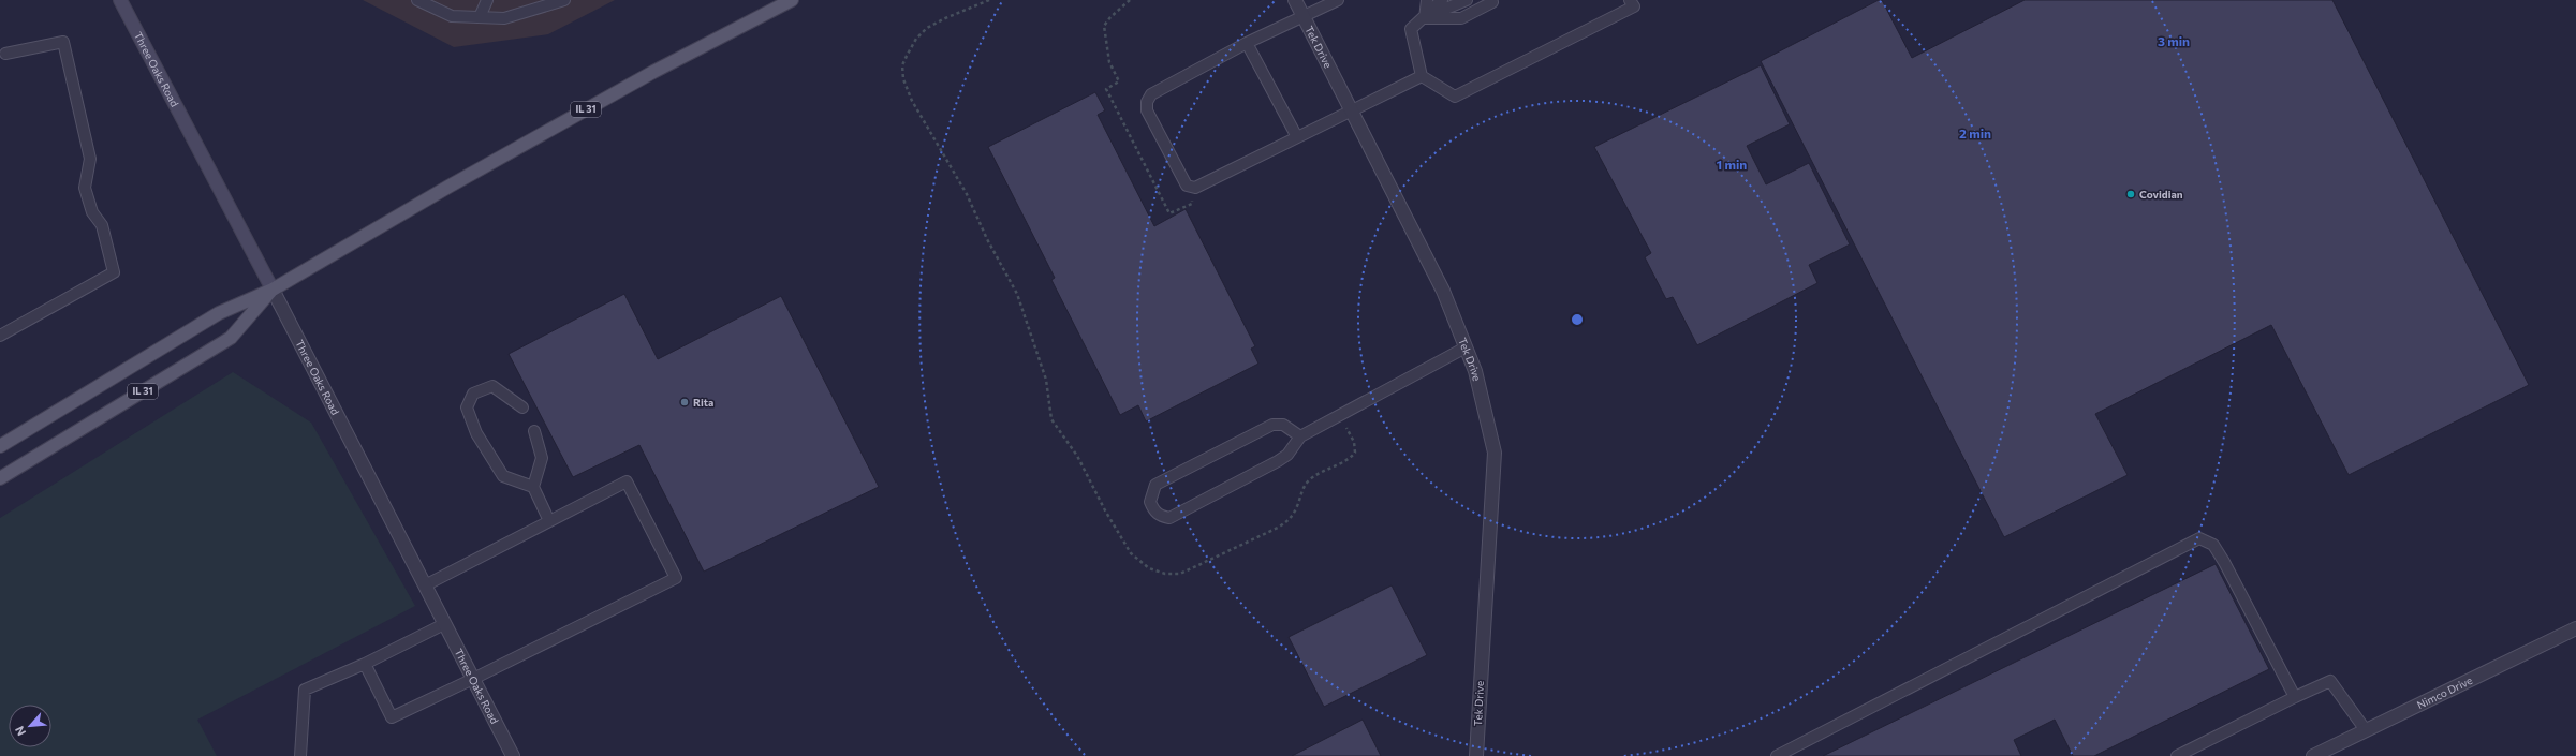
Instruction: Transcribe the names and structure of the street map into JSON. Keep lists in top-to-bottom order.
{
  "streets": {
    "main road": ["IL 31"],
    "street": ["Tek Drive", "Three Oaks Road", "Nimco Drive"]
  },
  "crossings": [
    ["Three Oaks Road", "IL 31"]
  ],
  "places": ["Covidian", "Rita"],
  "north": "bottom left",
  "rings": ["3 min", "2 min", "1 min"]
}
